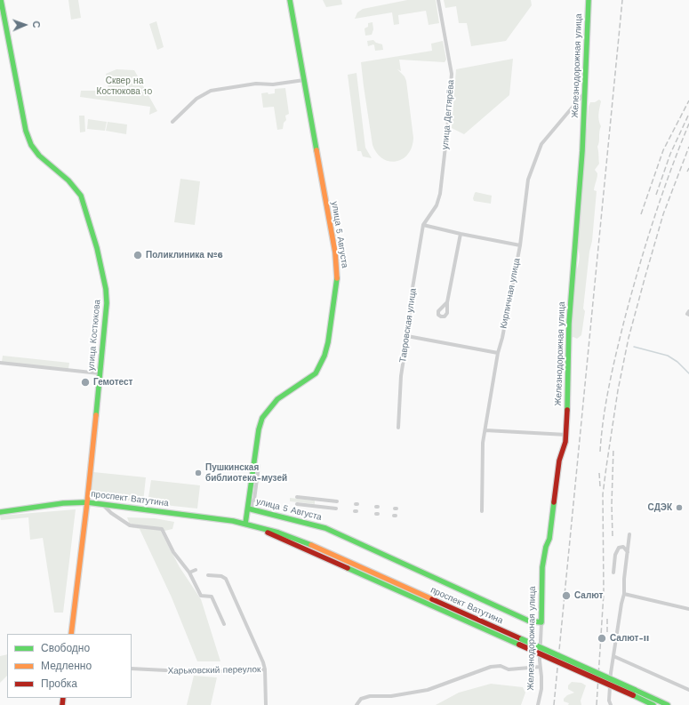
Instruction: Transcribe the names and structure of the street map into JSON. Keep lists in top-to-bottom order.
{
  "streets": {
    "street": [
      "Железнодорожная улица",
      "улица Дегтярёва",
      "улица 5 Августа",
      "Кирпичная улица",
      "Тавровская улица",
      "улица Костюкова",
      "проспект Ватутина",
      "Харьковский переулок"
    ]
  },
  "crossings": [
    ["Железнодорожная улица", "улица 5 Августа"],
    ["Железнодорожная улица", "Кирпичная улица"],
    ["улица Дегтярёва", "Тавровская улица"],
    ["улица 5 Августа", "проспект Ватутина"],
    ["улица Костюкова", "проспект Ватутина"]
  ],
  "parks": ["Сквер на Костюкова 10"],
  "places": [
    "Поликлиника №6",
    "Гемотест",
    "Пушкинская библиотека-музей",
    "СДЭК",
    "Салют",
    "Салют-II"
  ],
  "legend": ["Свободно", "Медленно", "Пробка"],
  "north": "right"
}
